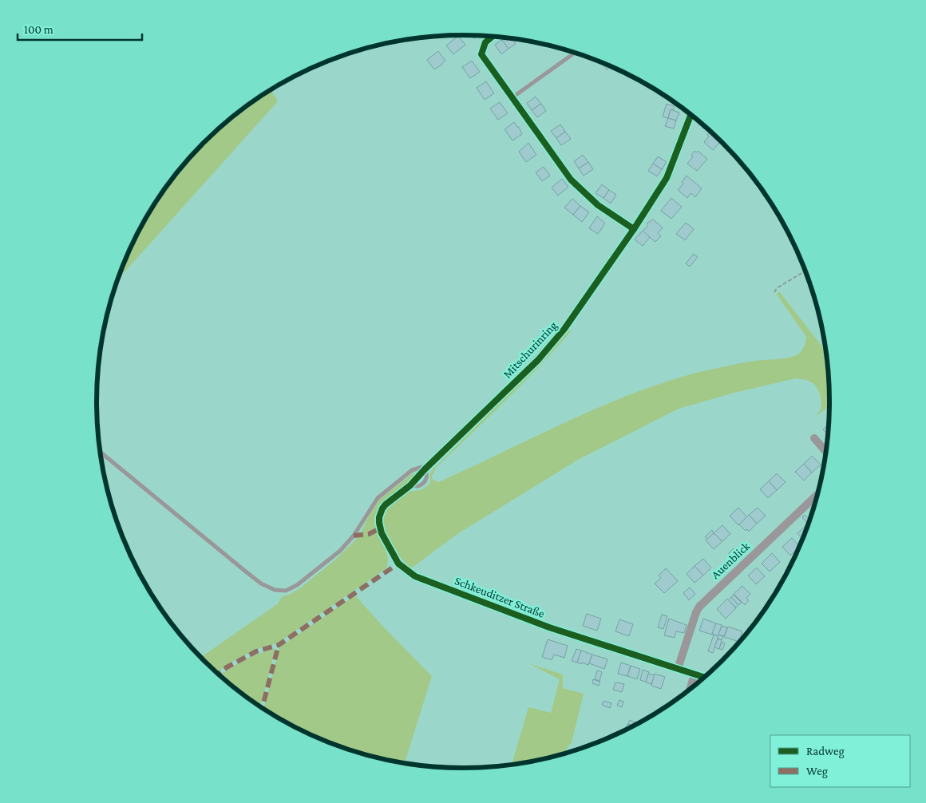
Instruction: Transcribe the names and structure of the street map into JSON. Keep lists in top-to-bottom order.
{
  "streets": {
    "street": ["Mitschurinring", "Auenblick", "Schkeuditzer Straße"]
  },
  "crossings": [
    ["Mitschurinring", "Schkeuditzer Straße"],
    ["Auenblick", "Schkeuditzer Straße"]
  ],
  "legend": ["Radweg", "Weg"],
  "scale_bar": "100 m"
}
